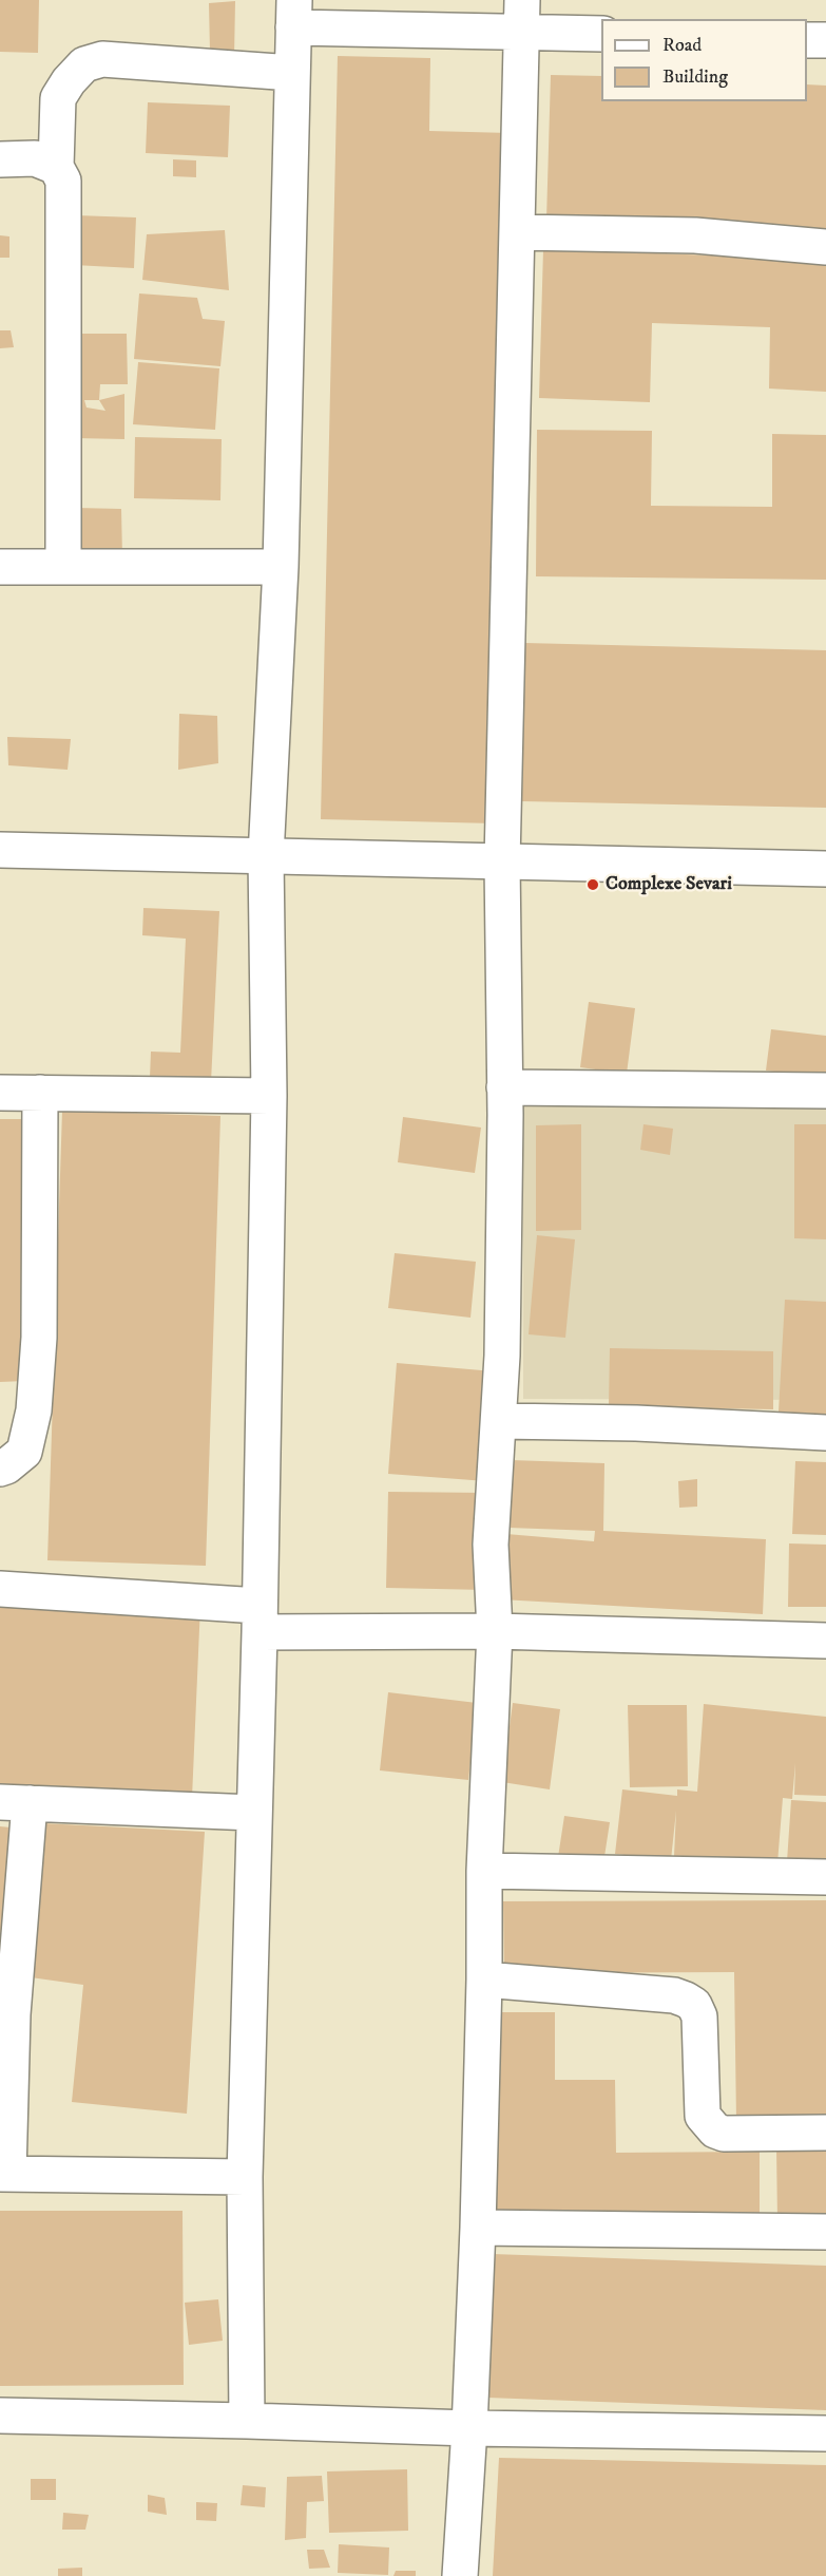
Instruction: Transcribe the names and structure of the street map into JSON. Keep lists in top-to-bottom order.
{
  "places": ["Complexe Sevari"],
  "legend": ["Road", "Building"]
}
